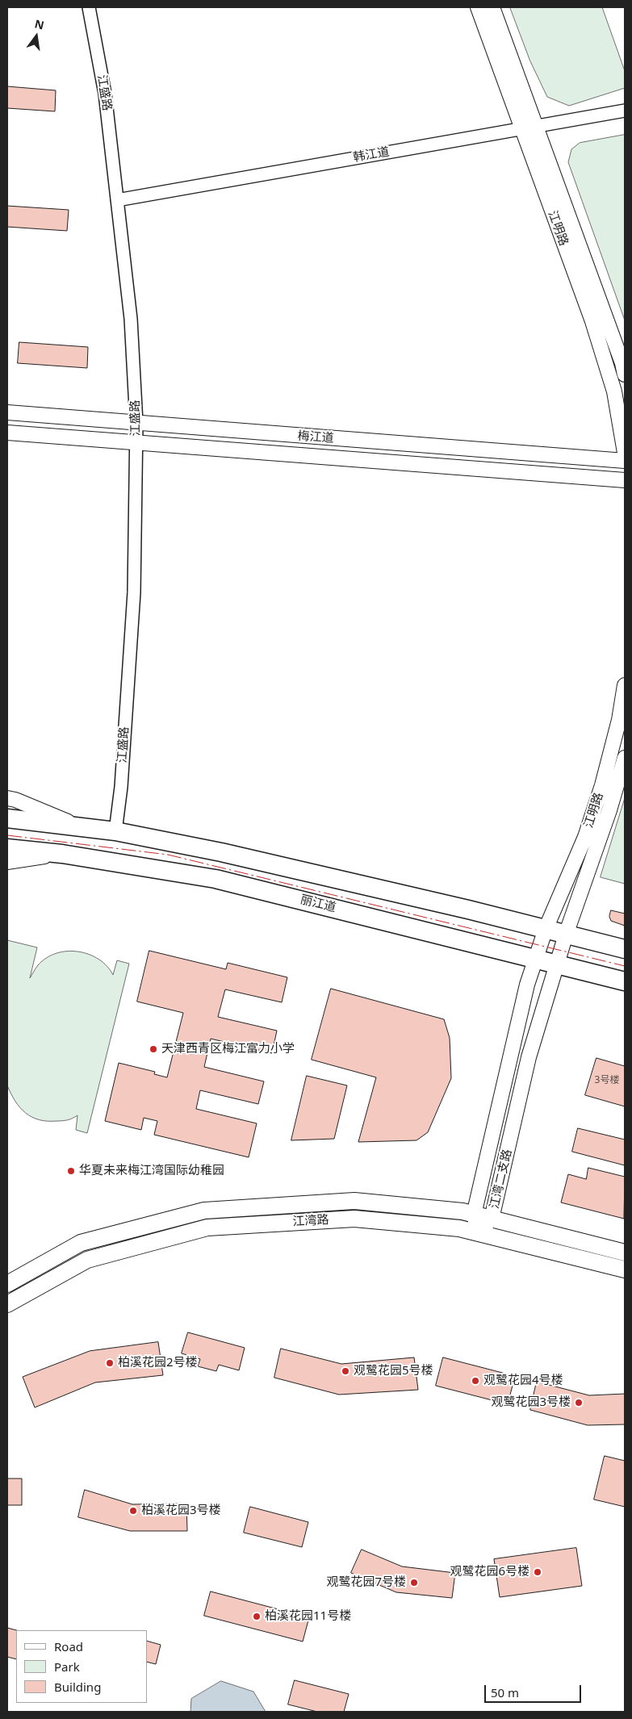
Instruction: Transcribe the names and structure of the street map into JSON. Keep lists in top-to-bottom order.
{
  "streets": {
    "main road": ["丽江道", "江湾路"],
    "street": [
      "江盛路",
      "韩江道",
      "江明路",
      "梅江道",
      "江湾二支路"
    ]
  },
  "crossings": [
    ["江盛路", "韩江道"],
    ["江盛路", "梅江道"],
    ["韩江道", "江明路"],
    ["江明路", "江湾二支路"],
    ["丽江道", "江湾二支路"],
    ["江湾二支路", "江湾路"]
  ],
  "places": [
    "天津西青区梅江富力小学",
    "华夏未来梅江湾国际幼稚园",
    "柏溪花园2号楼",
    "观鹭花园5号楼",
    "观鹭花园4号楼",
    "观鹭花园3号楼",
    "柏溪花园3号楼",
    "观鹭花园6号楼",
    "观鹭花园7号楼",
    "柏溪花园11号楼"
  ],
  "house_numbers": ["3号楼"],
  "legend": ["Road", "Park", "Building"],
  "scale_bar": "50 m",
  "north": "top"
}
